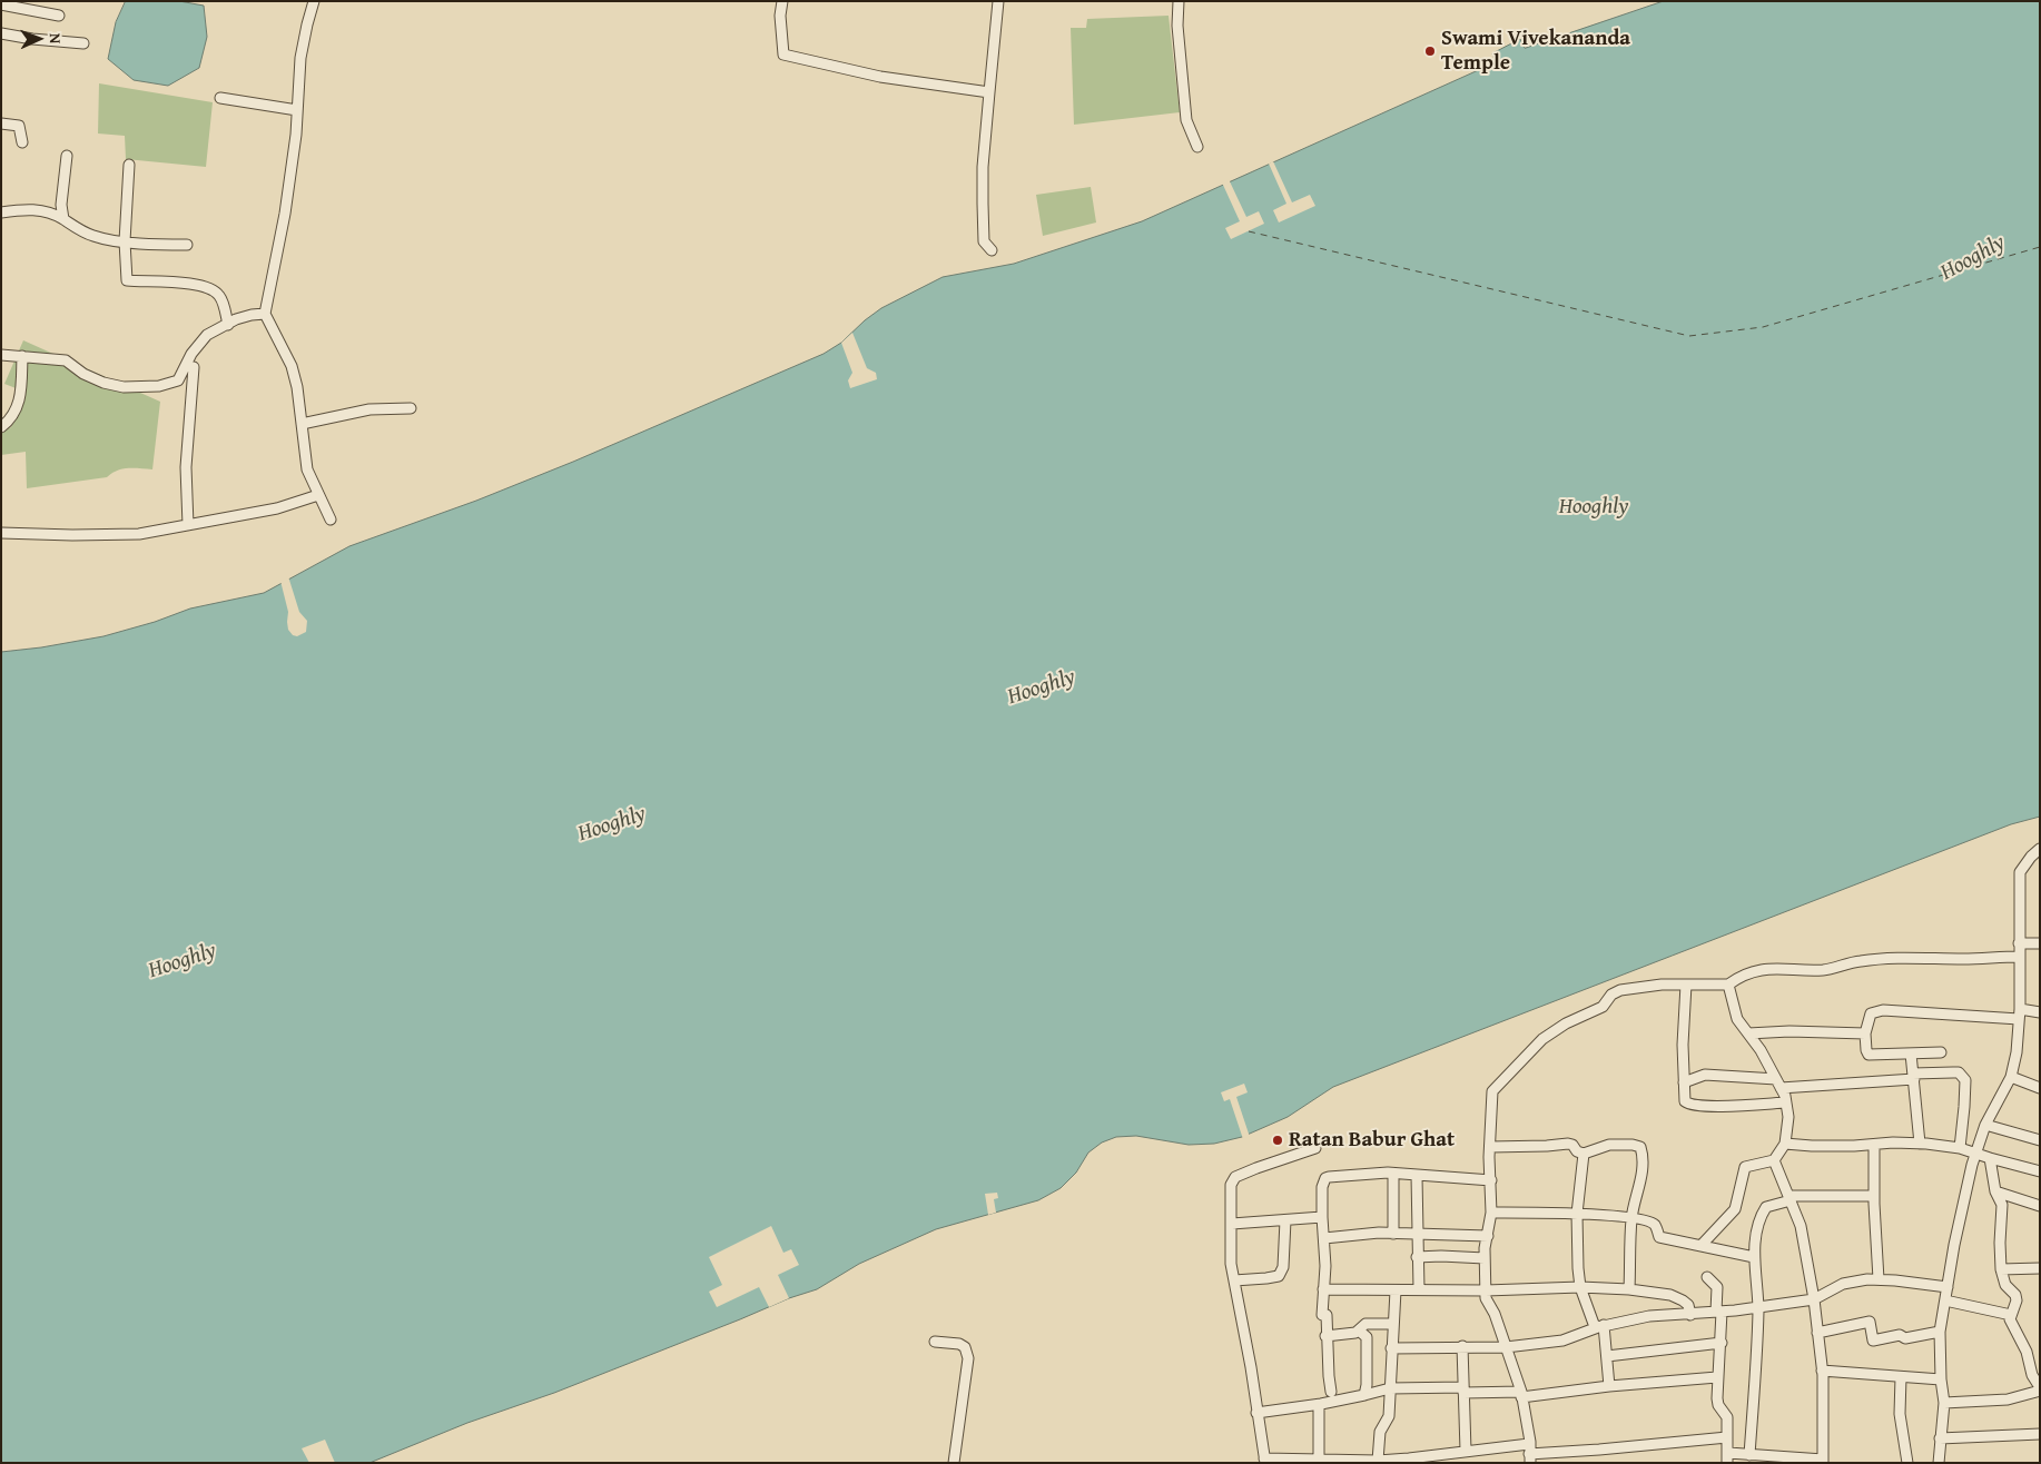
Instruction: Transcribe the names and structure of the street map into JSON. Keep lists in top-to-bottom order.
{
  "water": ["Hooghly"],
  "places": ["Swami Vivekananda Temple", "Ratan Babur Ghat"],
  "north": "right"
}
